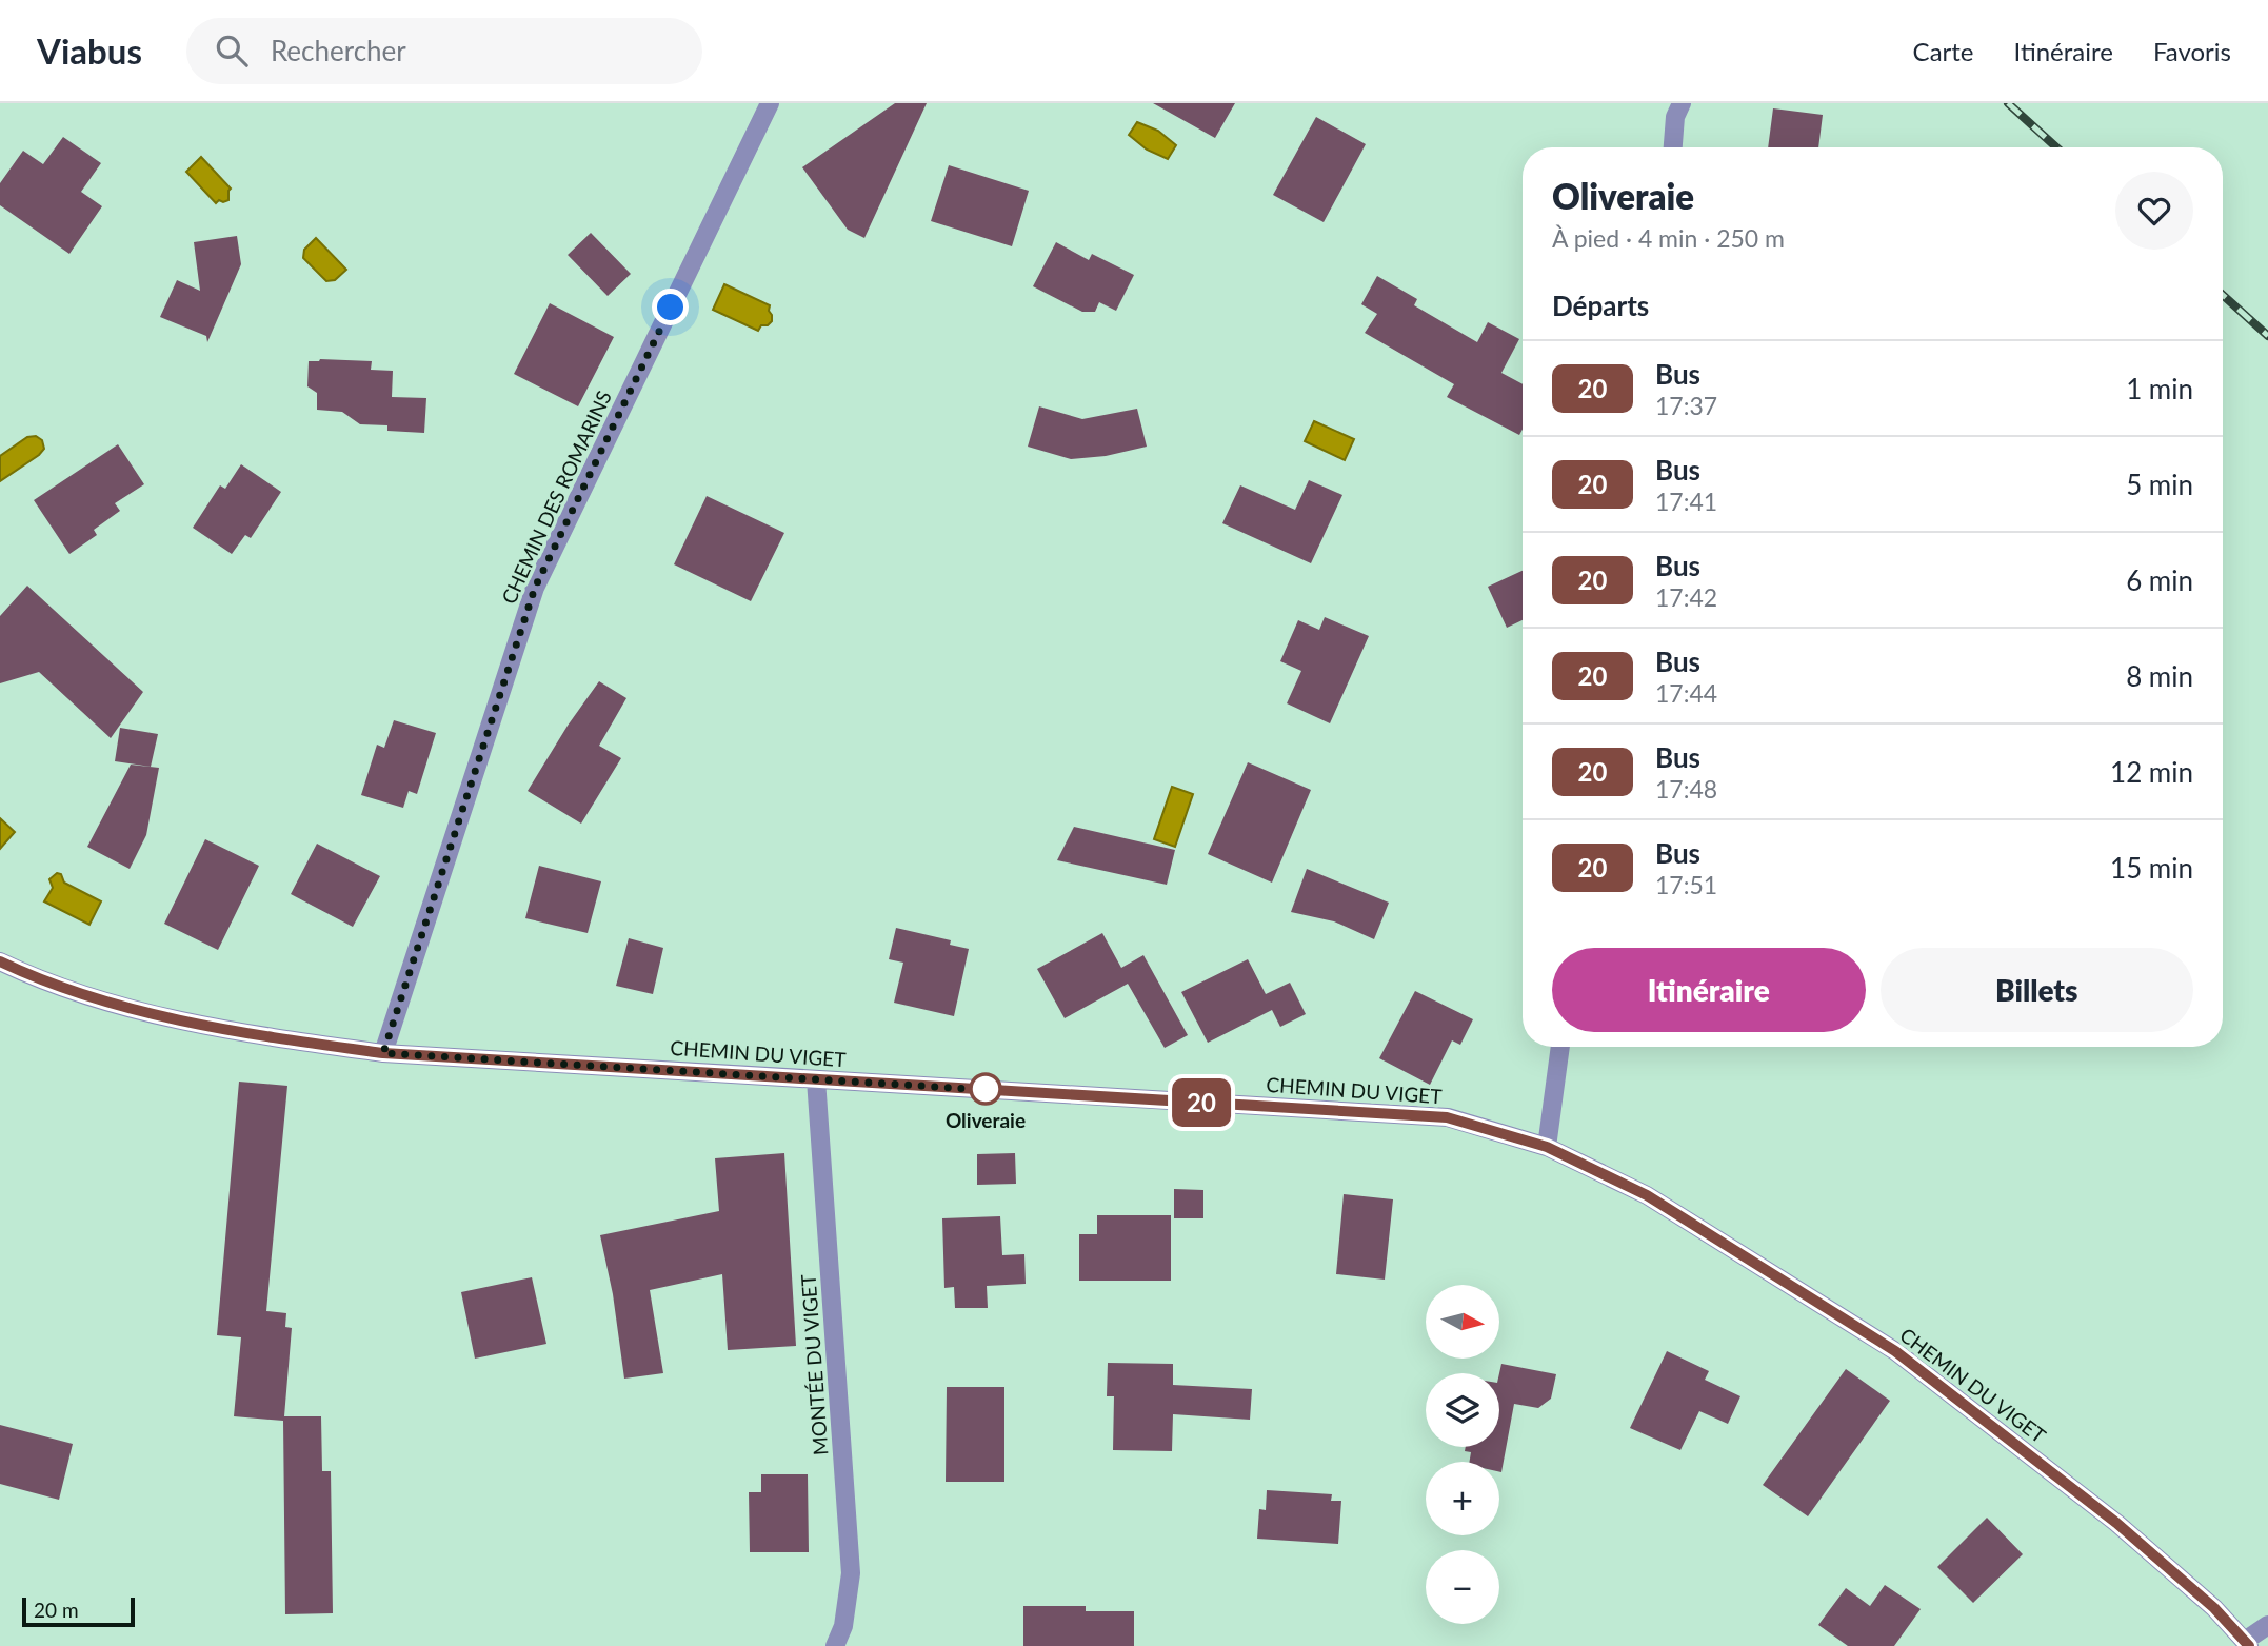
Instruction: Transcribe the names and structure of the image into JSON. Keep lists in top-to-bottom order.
{
  "streets": {
    "street": ["CHEMIN DES ROMARINS", "CHEMIN DU VIGET", "MONTÉE DU VIGET"]
  },
  "crossings": [
    ["CHEMIN DES ROMARINS", "CHEMIN DU VIGET"],
    ["CHEMIN DU VIGET", "MONTÉE DU VIGET"]
  ],
  "places": ["Oliveraie"],
  "lines": ["bus line 20"],
  "scale_bar": "20 m",
  "north": "right",
  "page": {
    "header": "Viabus",
    "search": "Rechercher",
    "nav": ["Carte", "Itinéraire", "Favoris"],
    "on_map": "20",
    "heading": [
      ["Oliveraie", "À pied · 4 min · 250 m"],
      "Départs"
    ],
    "list": [
      {
        "mark": "20",
        "name": "Bus",
        "note": "17:37",
        "value": "1 min"
      },
      {
        "mark": "20",
        "name": "Bus",
        "note": "17:41",
        "value": "5 min"
      },
      {
        "mark": "20",
        "name": "Bus",
        "note": "17:42",
        "value": "6 min"
      },
      {
        "mark": "20",
        "name": "Bus",
        "note": "17:44",
        "value": "8 min"
      },
      {
        "mark": "20",
        "name": "Bus",
        "note": "17:48",
        "value": "12 min"
      },
      {
        "mark": "20",
        "name": "Bus",
        "note": "17:51",
        "value": "15 min"
      }
    ],
    "buttons": ["Itinéraire", "Billets"],
    "map_buttons": ["+", "−"],
    "scale": "20 m"
  }
}
